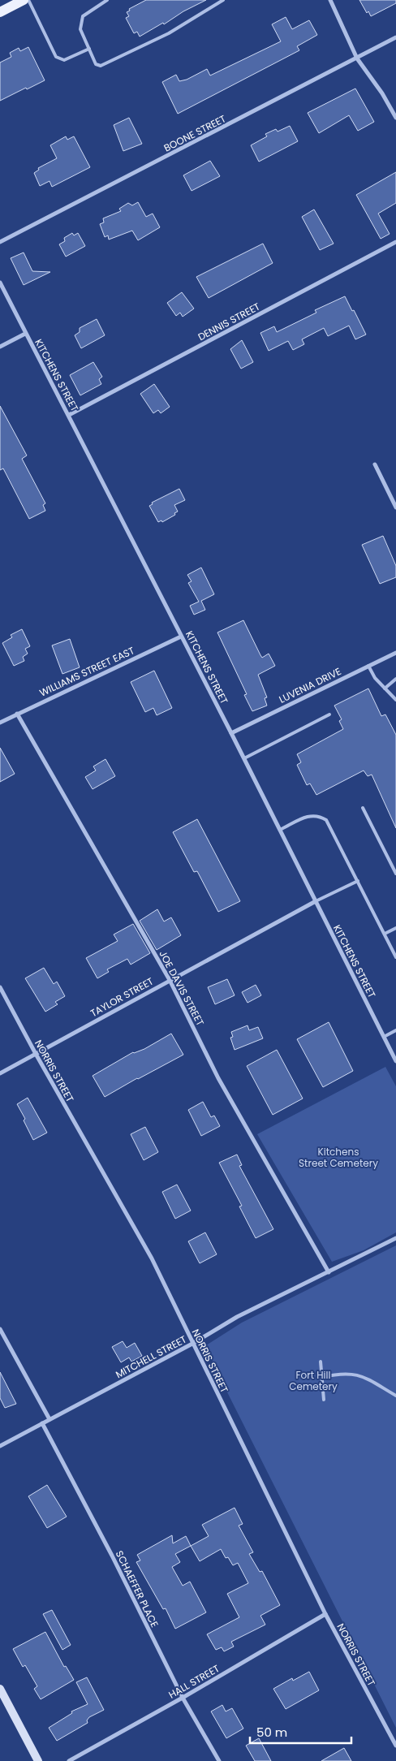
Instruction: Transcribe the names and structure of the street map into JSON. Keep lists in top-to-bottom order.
{
  "streets": {
    "street": [
      "BOONE STREET",
      "DENNIS STREET",
      "KITCHENS STREET",
      "WILLIAMS STREET EAST",
      "LUVENIA DRIVE",
      "JOE DAVIS STREET",
      "TAYLOR STREET",
      "NORRIS STREET",
      "MITCHELL STREET",
      "SCHAEFFER PLACE",
      "HALL STREET"
    ]
  },
  "crossings": [
    ["DENNIS STREET", "KITCHENS STREET"],
    ["KITCHENS STREET", "WILLIAMS STREET EAST"],
    ["KITCHENS STREET", "LUVENIA DRIVE"],
    ["KITCHENS STREET", "TAYLOR STREET"],
    ["WILLIAMS STREET EAST", "JOE DAVIS STREET"],
    ["JOE DAVIS STREET", "TAYLOR STREET"],
    ["JOE DAVIS STREET", "MITCHELL STREET"],
    ["TAYLOR STREET", "NORRIS STREET"],
    ["NORRIS STREET", "MITCHELL STREET"],
    ["NORRIS STREET", "HALL STREET"],
    ["MITCHELL STREET", "SCHAEFFER PLACE"],
    ["SCHAEFFER PLACE", "HALL STREET"]
  ],
  "parks": ["Kitchens Street Cemetery", "Fort Hill Cemetery"],
  "scale_bar": "50 m"
}
